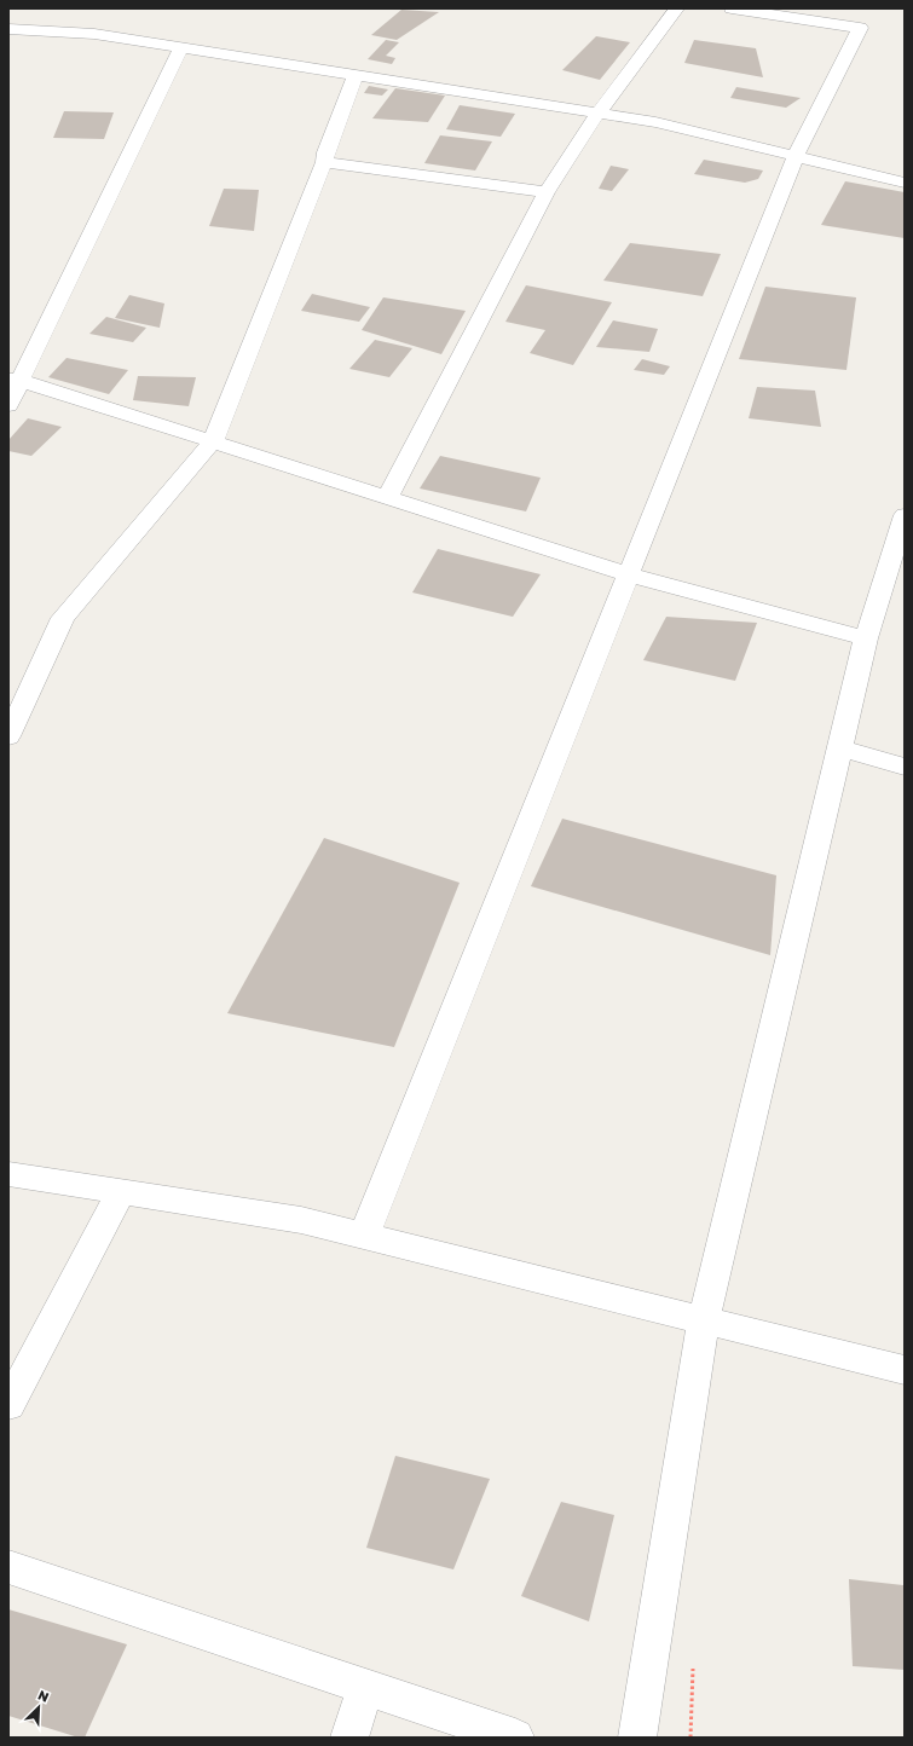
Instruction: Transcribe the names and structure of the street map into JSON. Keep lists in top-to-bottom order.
{
  "north": "top right"
}
